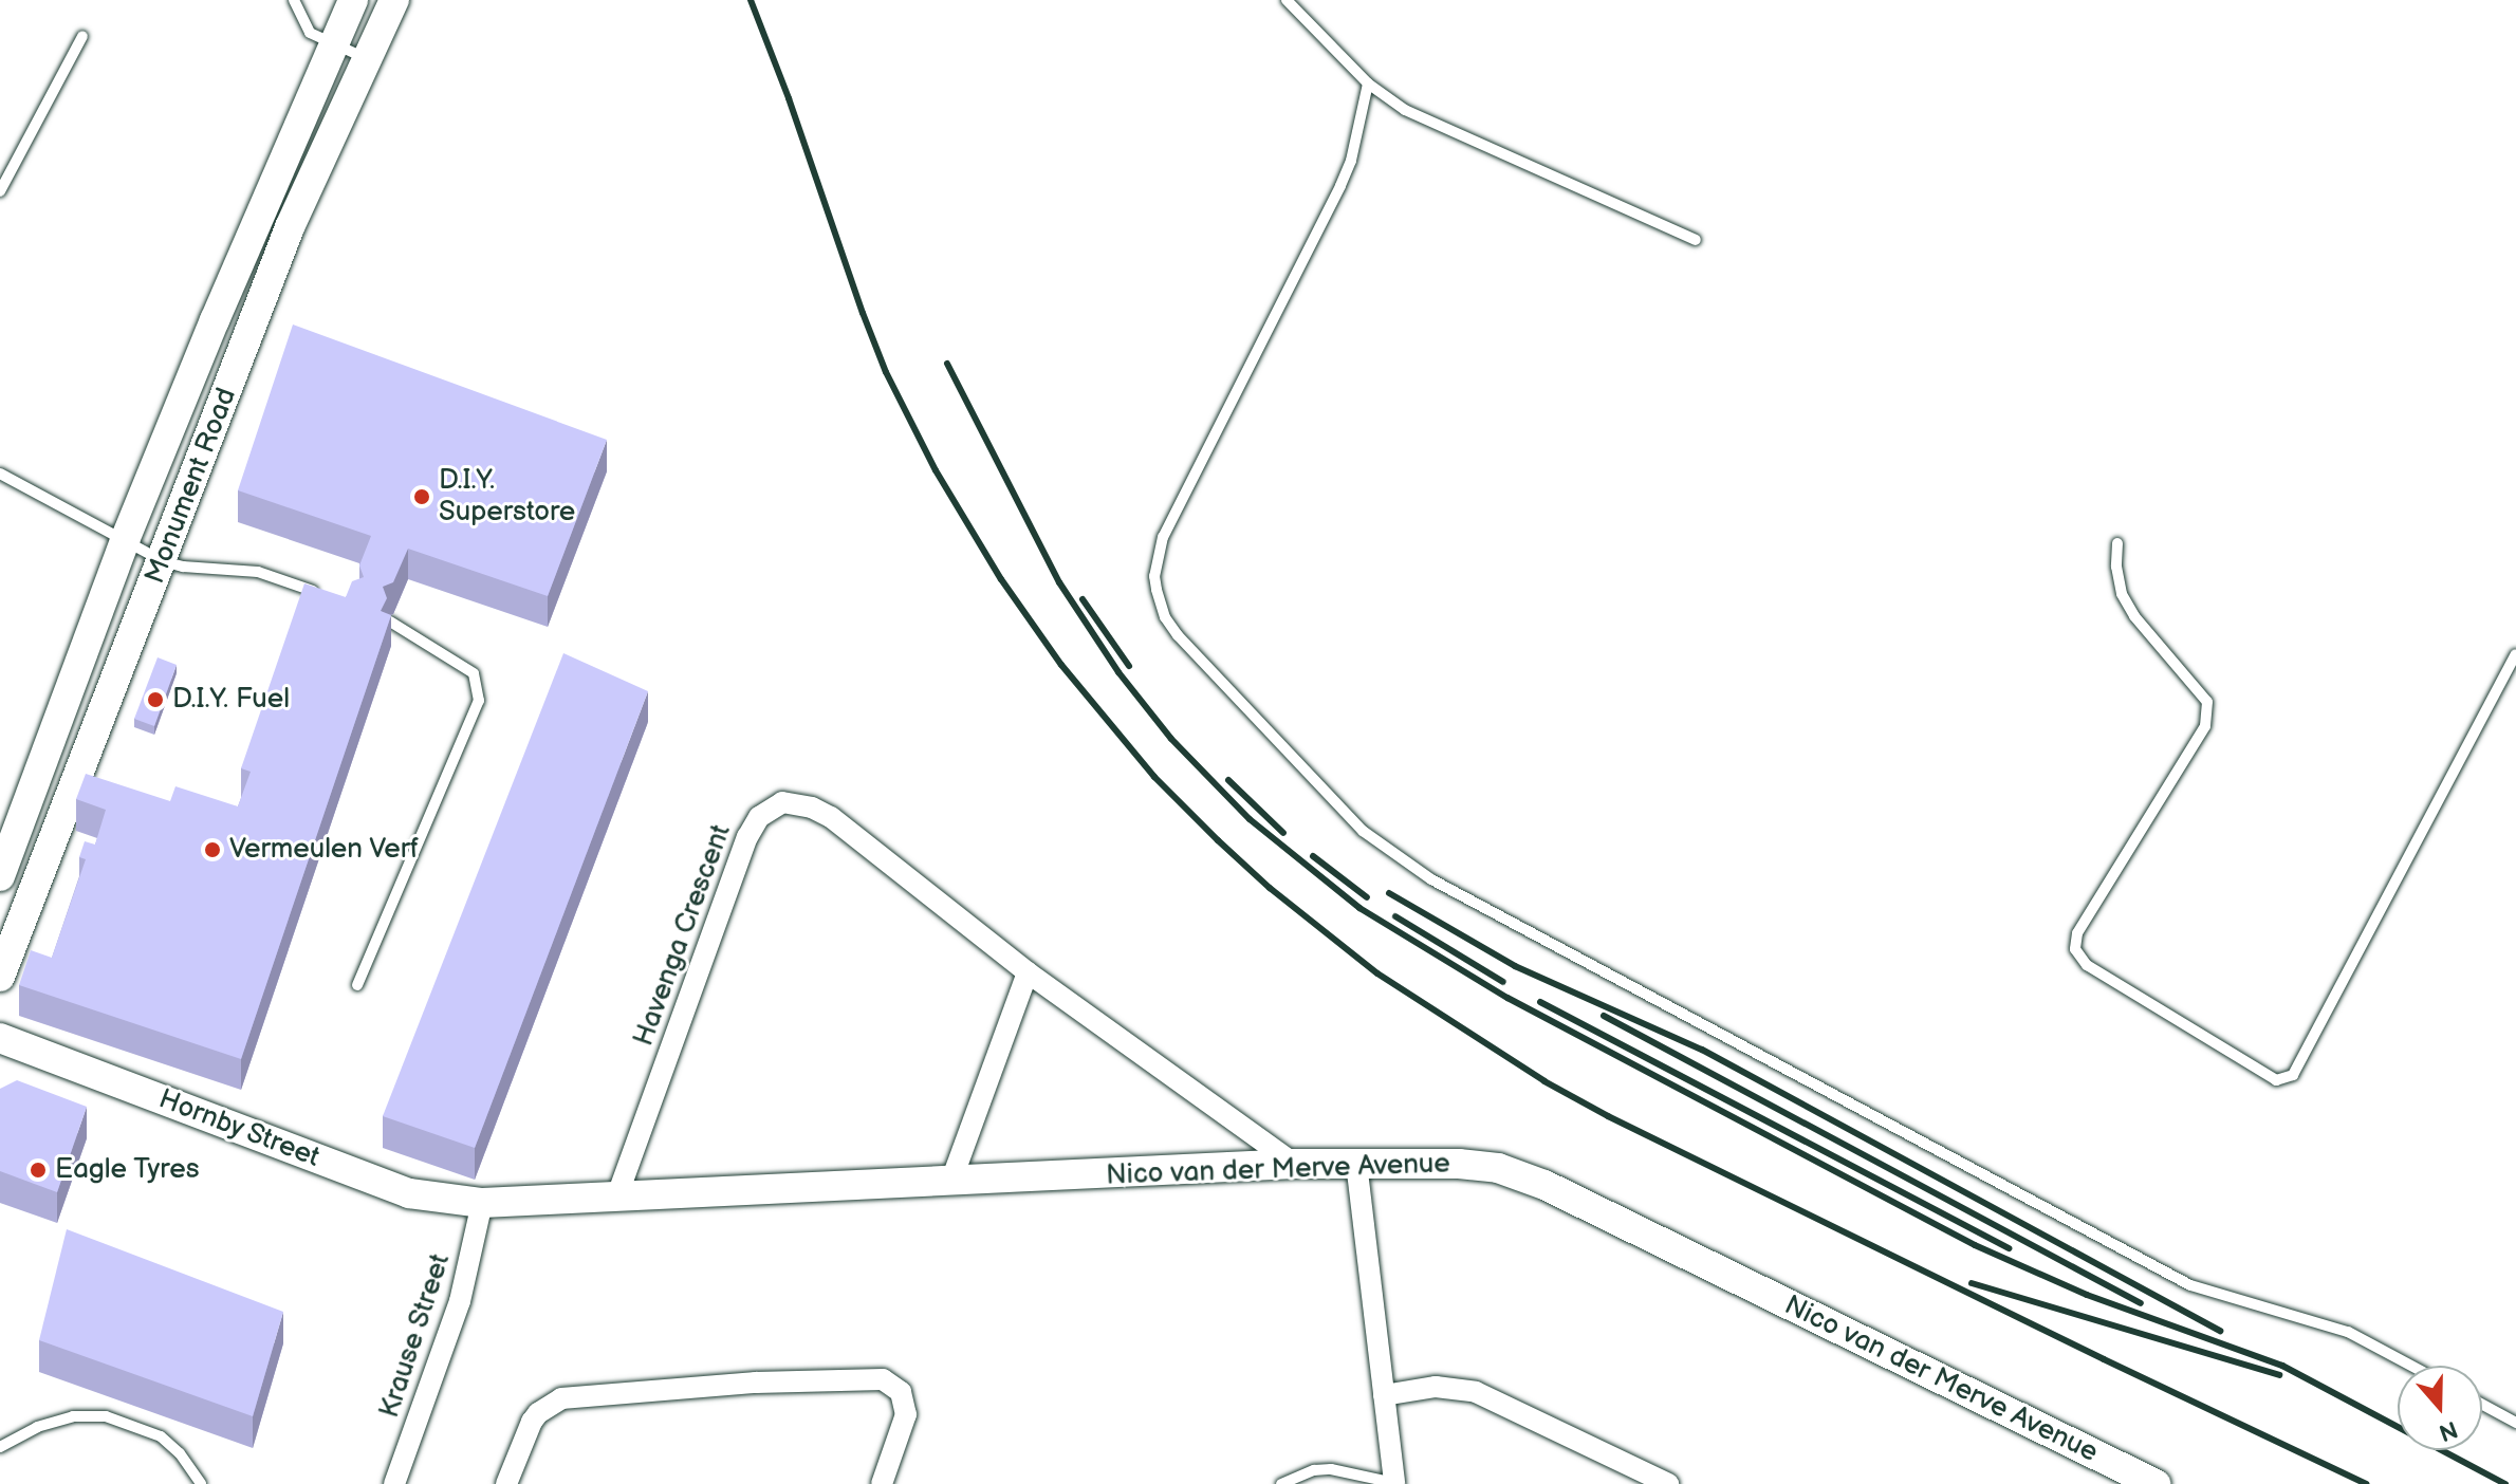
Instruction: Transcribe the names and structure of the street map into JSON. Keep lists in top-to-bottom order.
{
  "streets": {
    "street": [
      "Monument Road",
      "Havenga Crescent",
      "Hornby Street",
      "Nico van der Merve Avenue",
      "Krause Street"
    ]
  },
  "crossings": [
    ["Havenga Crescent", "Nico van der Merve Avenue"],
    ["Hornby Street", "Nico van der Merve Avenue"],
    ["Hornby Street", "Krause Street"],
    ["Nico van der Merve Avenue", "Krause Street"]
  ],
  "places": [
    "D.I.Y. Superstore",
    "D.I.Y. Fuel",
    "Vermeulen Verf",
    "Eagle Tyres"
  ],
  "north": "bottom"
}
